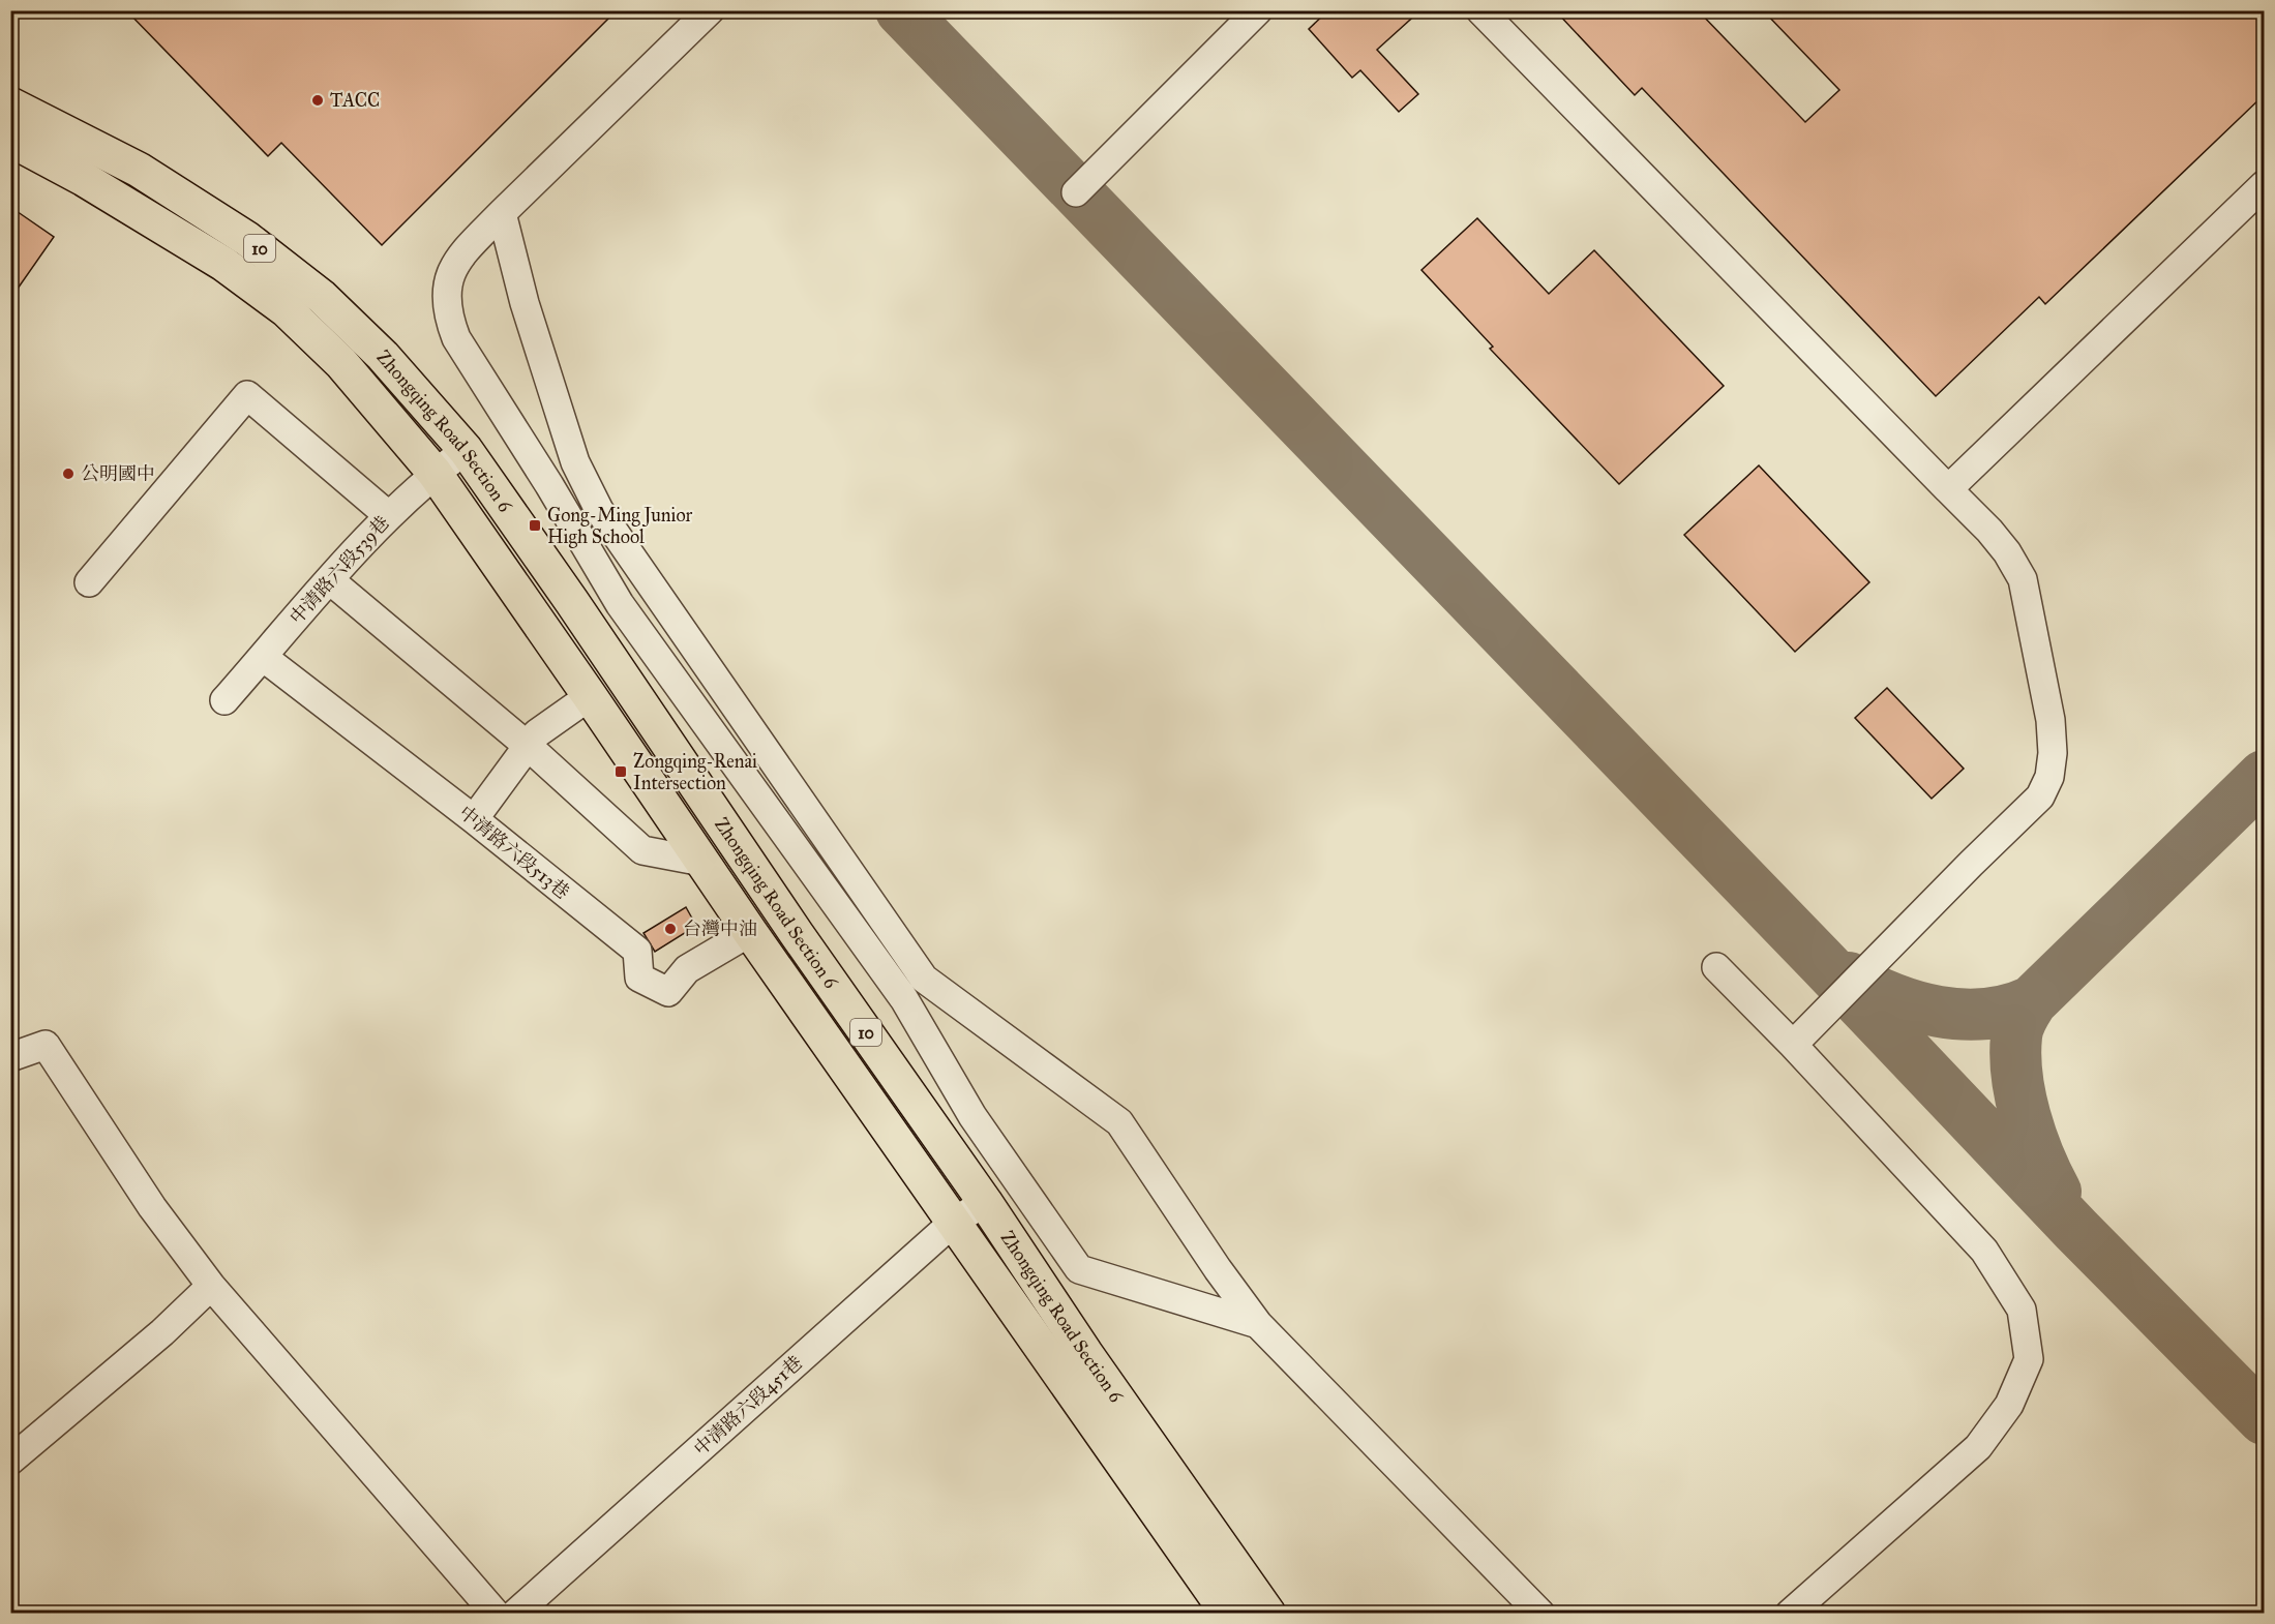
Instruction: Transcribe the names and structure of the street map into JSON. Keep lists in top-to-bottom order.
{
  "streets": {
    "main road": ["10", "Zhongqing Road Section 6"],
    "street": ["中清路六段539巷", "中清路六段513巷", "中清路六段451巷"]
  },
  "crossings": [
    ["Zhongqing Road Section 6", "中清路六段539巷"],
    ["Zhongqing Road Section 6", "中清路六段513巷"],
    ["Zhongqing Road Section 6", "中清路六段451巷"],
    ["中清路六段539巷", "中清路六段513巷"]
  ],
  "places": {
    "other": ["TACC", "公明國中", "台灣中油"],
    "transit": ["Gong-Ming Junior High School", "Zongqing-Renai Intersection"]
  }
}
